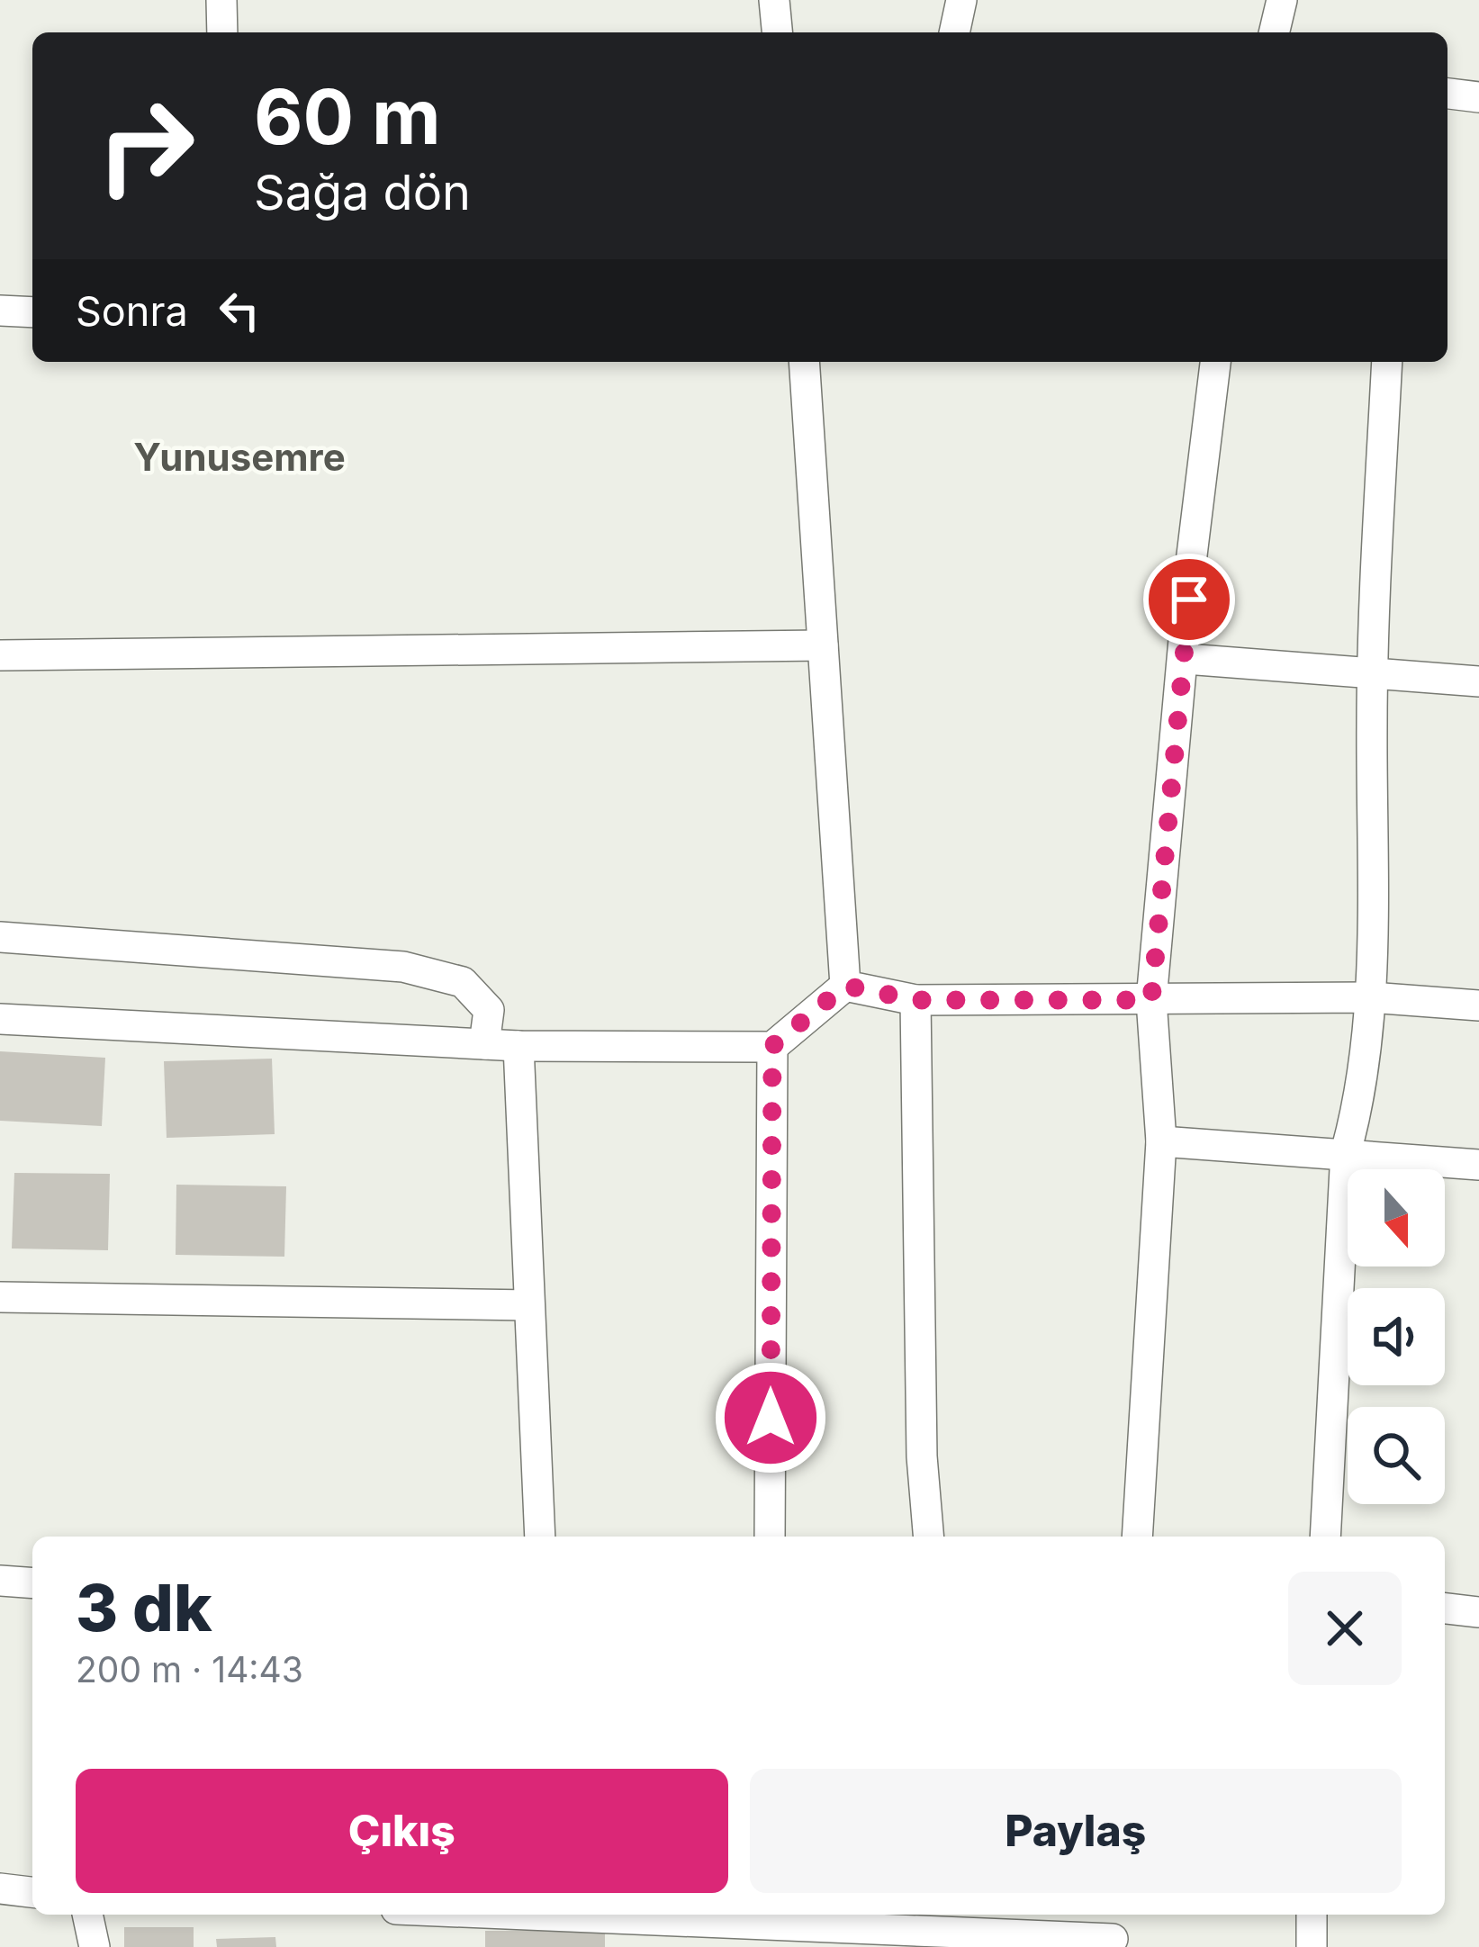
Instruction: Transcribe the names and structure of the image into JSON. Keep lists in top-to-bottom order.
{
  "districts": ["Yunusemre"],
  "north": "bottom",
  "page": {
    "turn": ["60 m", "Sağa dön"],
    "then": "Sonra",
    "heading": ["3 dk", "200 m · 14:43"],
    "buttons": ["Çıkış", "Paylaş"]
  }
}
